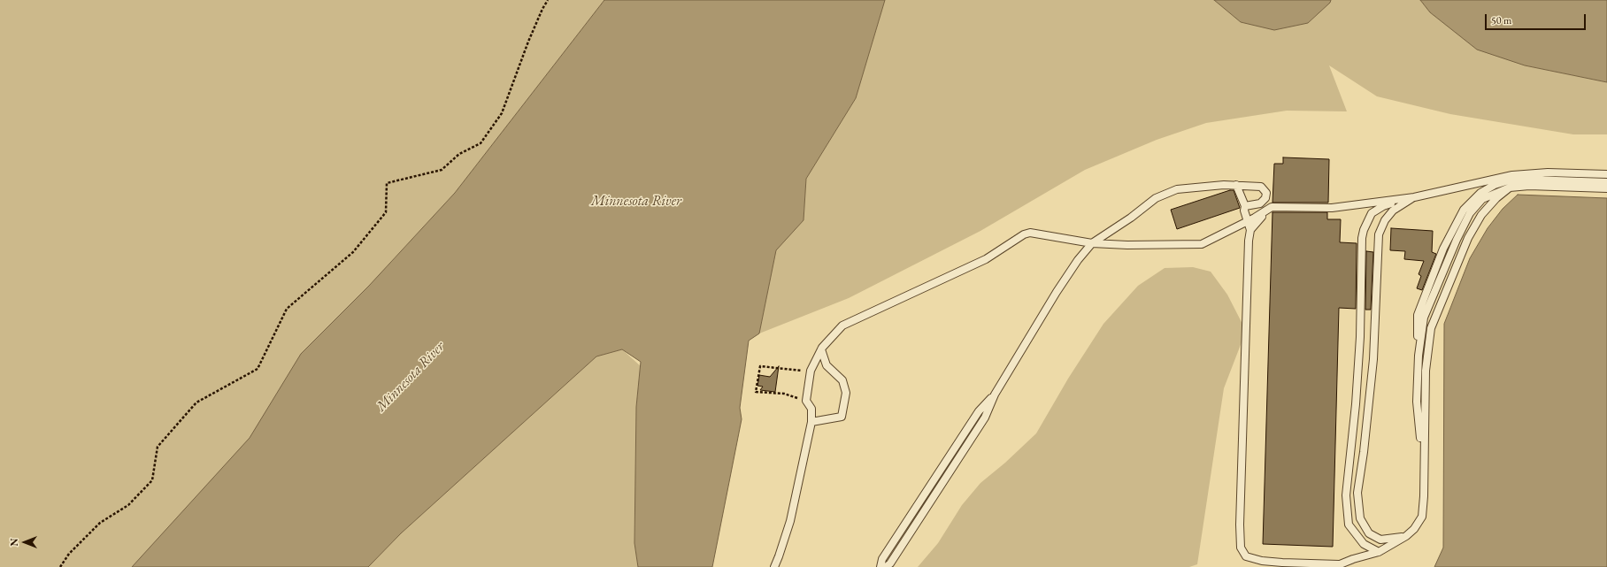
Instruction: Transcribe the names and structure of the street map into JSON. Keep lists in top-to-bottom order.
{
  "water": ["Minnesota River"],
  "scale_bar": "50 m",
  "north": "left"
}
